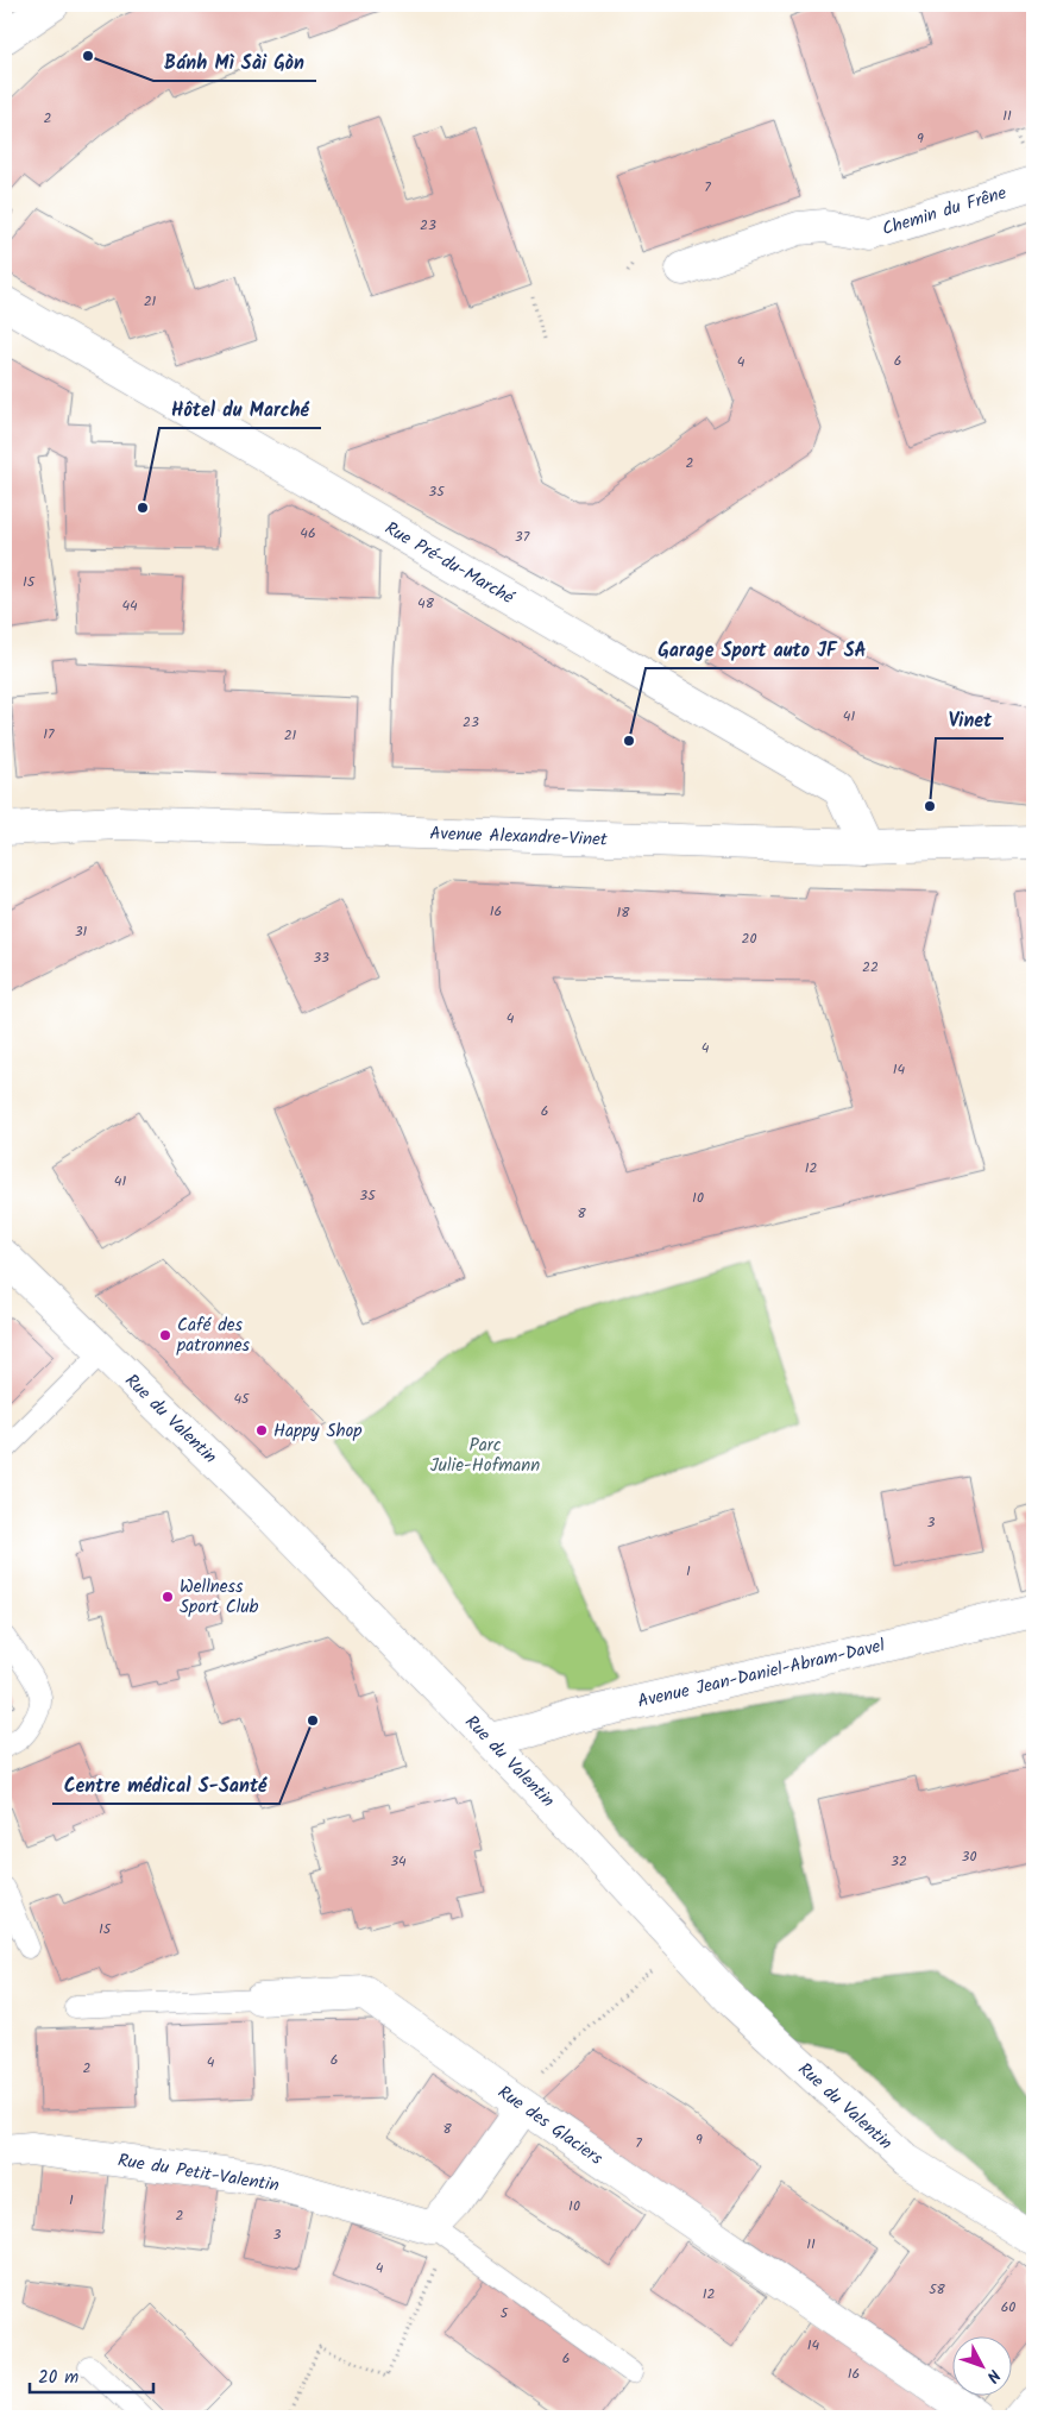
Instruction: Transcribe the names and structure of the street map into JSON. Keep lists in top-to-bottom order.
{
  "streets": {
    "street": [
      "Chemin du Frêne",
      "Rue Pré-du-Marché",
      "Avenue Alexandre-Vinet",
      "Rue du Valentin",
      "Avenue Jean-Daniel-Abram-Davel",
      "Rue des Glaciers",
      "Rue du Petit-Valentin"
    ]
  },
  "crossings": [
    ["Rue Pré-du-Marché", "Avenue Alexandre-Vinet"],
    ["Rue du Valentin", "Avenue Jean-Daniel-Abram-Davel"]
  ],
  "parks": ["Parc Julie-Hofmann"],
  "places": [
    "Bánh Mì Sài Gòn",
    "Hôtel du Marché",
    "Garage Sport auto JF SA",
    "Vinet",
    "Café des patronnes",
    "Happy Shop",
    "Wellness Sport Club",
    "Centre médical S-Santé"
  ],
  "house_numbers": [
    "11",
    "2",
    "9",
    "7",
    "23",
    "21",
    "6",
    "4",
    "2",
    "35",
    "46",
    "37",
    "15",
    "48",
    "44",
    "41",
    "23",
    "17",
    "21",
    "16",
    "18",
    "31",
    "20",
    "33",
    "22",
    "4",
    "4",
    "14",
    "6",
    "12",
    "41",
    "35",
    "10",
    "8",
    "45",
    "3",
    "1",
    "30",
    "34",
    "32",
    "15",
    "6",
    "4",
    "2",
    "8",
    "9",
    "7",
    "1",
    "10",
    "2",
    "3",
    "11",
    "4",
    "58",
    "12",
    "60",
    "5",
    "14",
    "6",
    "16"
  ],
  "scale_bar": "20 m",
  "north": "bottom right"
}
